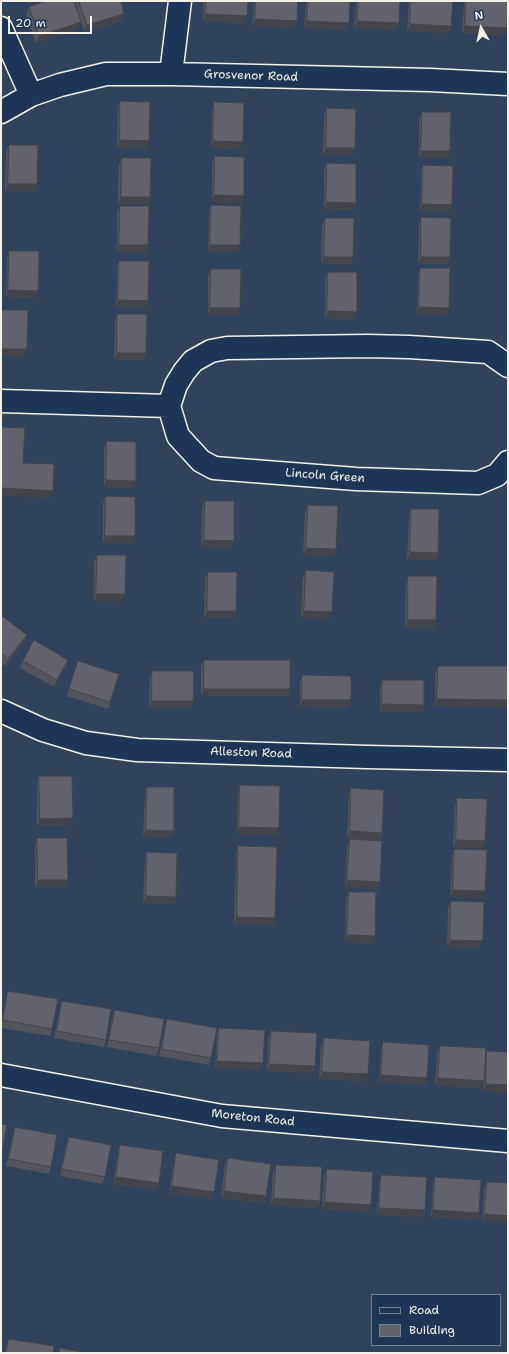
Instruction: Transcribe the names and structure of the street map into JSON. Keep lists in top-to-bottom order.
{
  "streets": {
    "street": [
      "Grosvenor Road",
      "Lincoln Green",
      "Alleston Road",
      "Moreton Road"
    ]
  },
  "legend": ["Road", "Building"],
  "scale_bar": "20 m",
  "north": "top"
}
